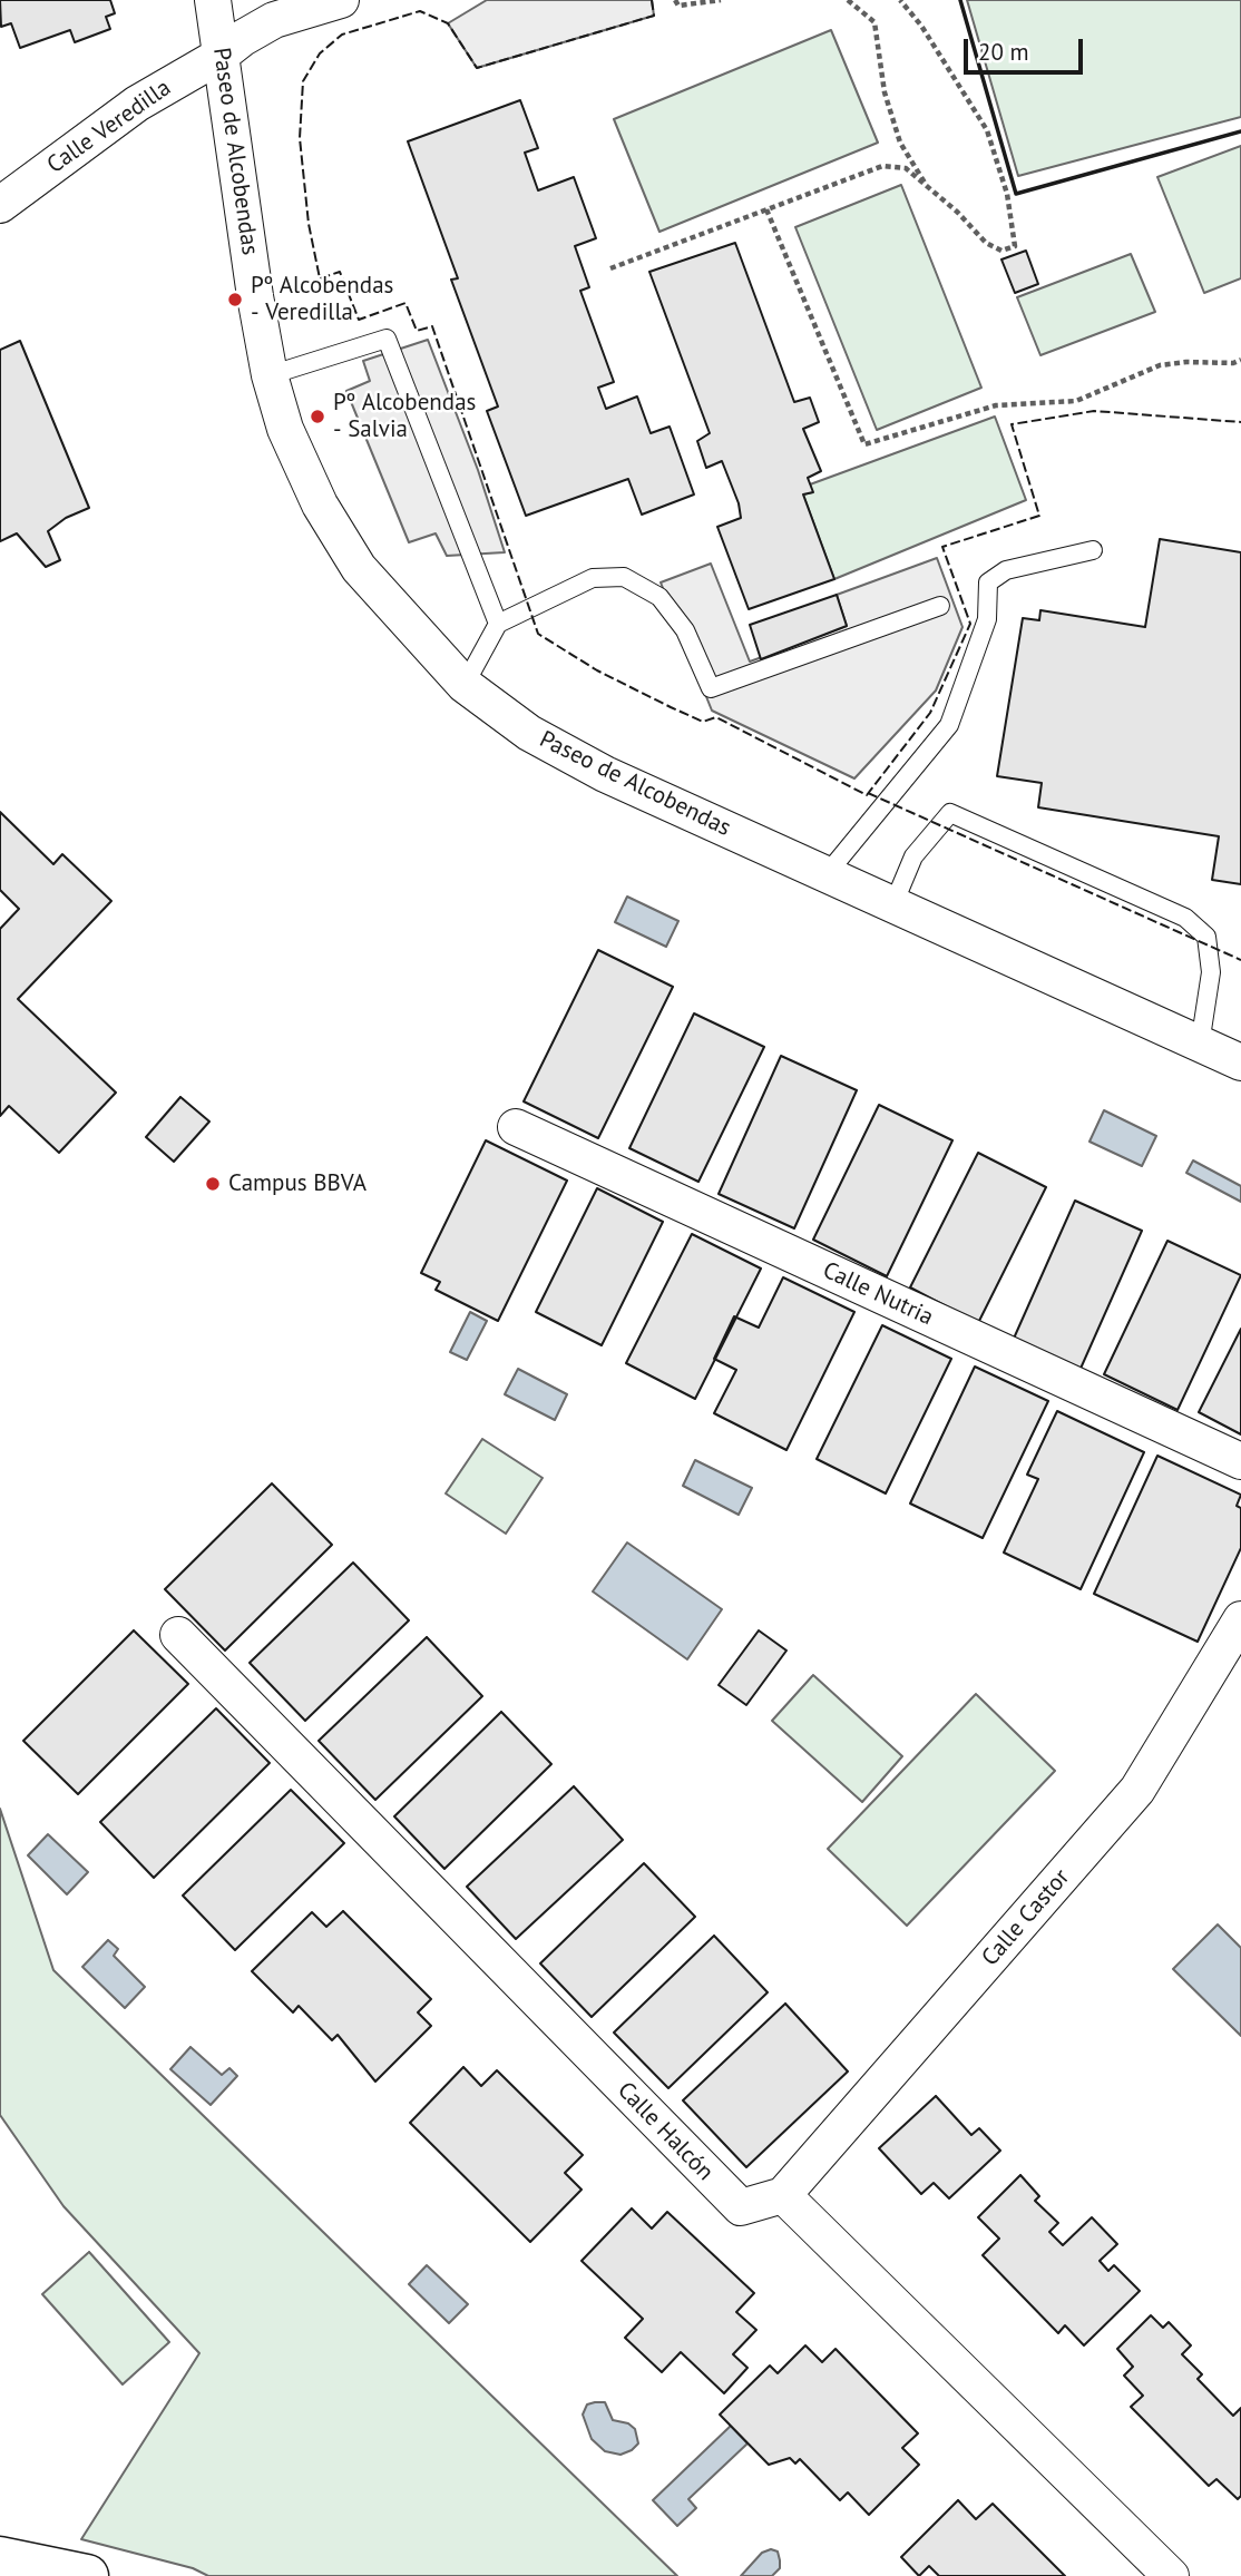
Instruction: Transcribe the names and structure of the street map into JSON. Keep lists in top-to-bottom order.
{
  "streets": {
    "street": [
      "Calle Veredilla",
      "Paseo de Alcobendas",
      "Calle Nutria",
      "Calle Castor",
      "Calle Halcón"
    ]
  },
  "crossings": [
    ["Calle Veredilla", "Paseo de Alcobendas"],
    ["Calle Castor", "Calle Halcón"]
  ],
  "places": ["Pº Alcobendas - Veredilla", "Pº Alcobendas - Salvia", "Campus BBVA"],
  "scale_bar": "20 m"
}
